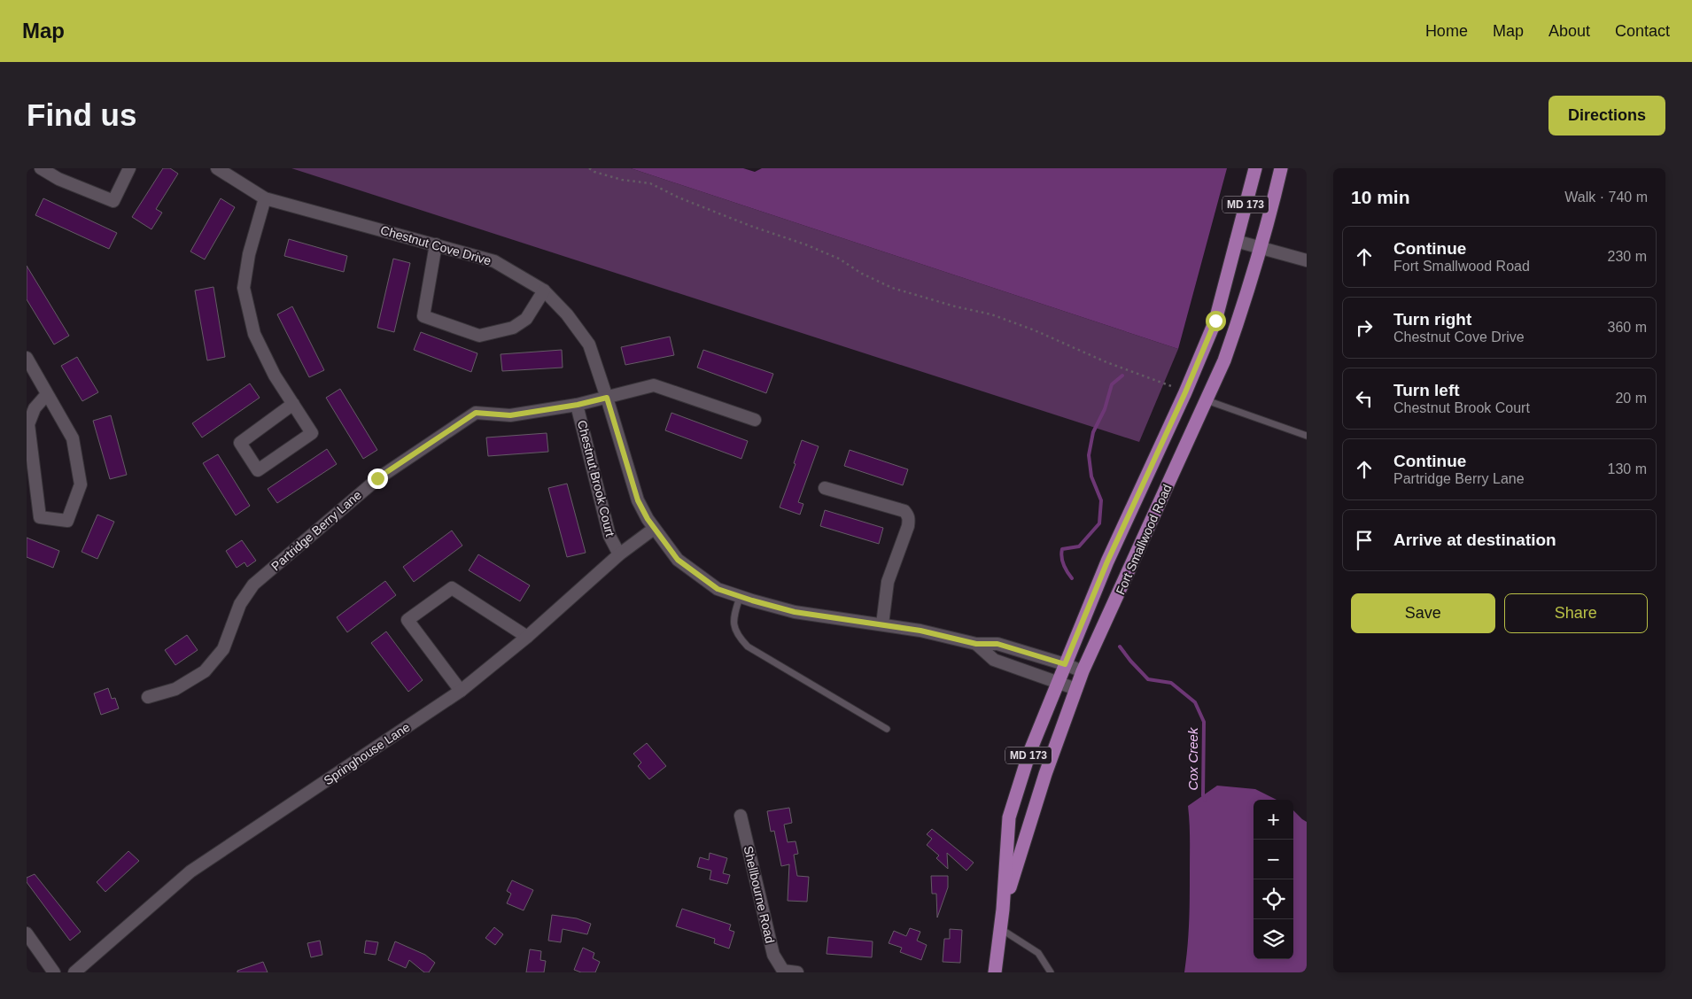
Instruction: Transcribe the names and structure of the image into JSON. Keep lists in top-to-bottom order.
{
  "streets": {
    "main road": ["MD 173", "Fort Smallwood Road"],
    "street": [
      "Chestnut Cove Drive",
      "Chestnut Brook Court",
      "Partridge Berry Lane",
      "Springhouse Lane",
      "Shellbourne Road"
    ]
  },
  "crossings": [
    ["Chestnut Cove Drive", "Chestnut Brook Court"],
    ["Chestnut Cove Drive", "Fort Smallwood Road"],
    ["Chestnut Cove Drive", "Springhouse Lane"],
    ["Chestnut Brook Court", "Partridge Berry Lane"],
    ["Chestnut Brook Court", "Springhouse Lane"]
  ],
  "water": ["Cox Creek"],
  "page": {
    "header": "Map",
    "nav": [
      "Home",
      "Map",
      "About",
      "Contact"
    ],
    "buttons": [
      "Directions",
      ["Save", "Share"]
    ],
    "title": "Find us",
    "heading": ["10 min", "Walk · 740 m"],
    "list": [
      ["Continue", "Fort Smallwood Road", "230 m"],
      ["Turn right", "Chestnut Cove Drive", "360 m"],
      ["Turn left", "Chestnut Brook Court", "20 m"],
      ["Continue", "Partridge Berry Lane", "130 m"],
      "Arrive at destination"
    ],
    "map_buttons": ["+", "−"]
  }
}
